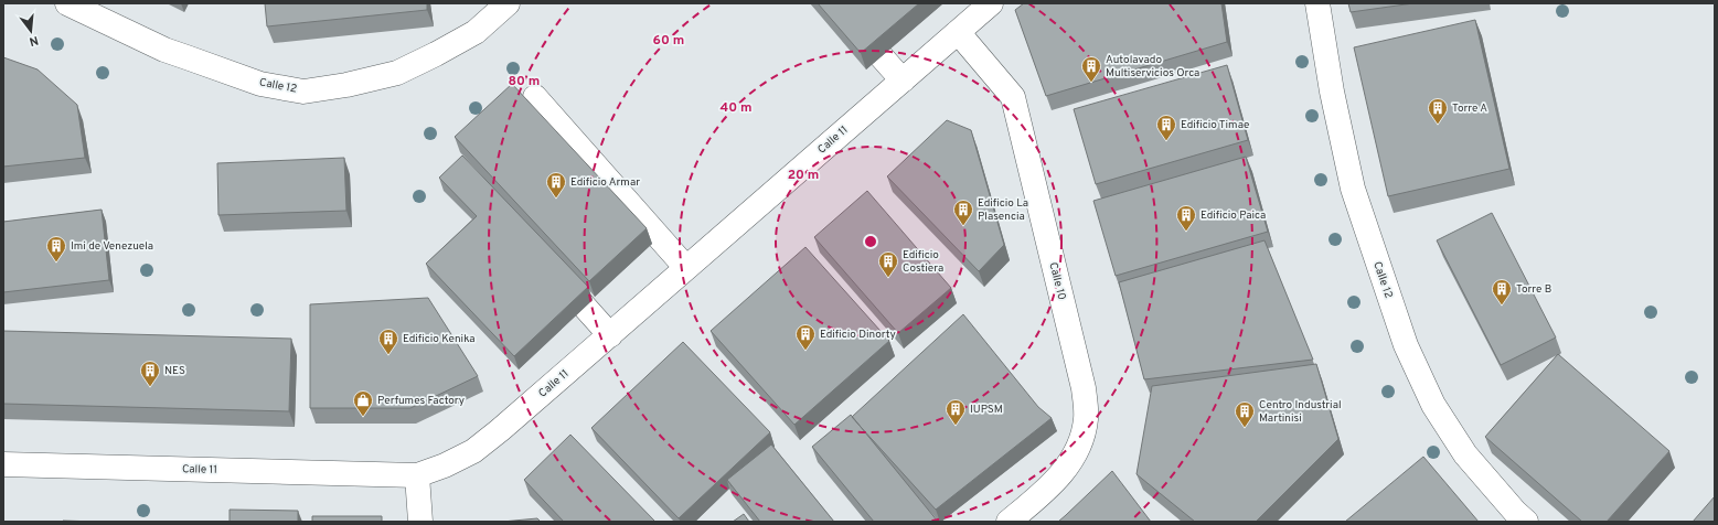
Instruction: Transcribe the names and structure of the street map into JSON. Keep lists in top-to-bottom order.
{
  "streets": {
    "street": ["Calle 12", "Calle 11", "Calle 10"]
  },
  "crossings": [
    ["Calle 11", "Calle 10"]
  ],
  "places": {
    "building": [
      "Autolavado Multiservicios Orca",
      "Torre A",
      "Edificio Timae",
      "Edificio Armar",
      "Edificio La Plasencia",
      "Edificio Paica",
      "Imi de Venezuela",
      "Edificio Costiera",
      "Torre B",
      "Edificio Dinorty",
      "Edificio Kenika",
      "NES",
      "IUPSM",
      "Centro Industrial Martinisi"
    ],
    "shop": ["Perfumes Factory"]
  },
  "north": "bottom",
  "rings": [
    "60 m",
    "80 m",
    "40 m",
    "20 m"
  ]
}
